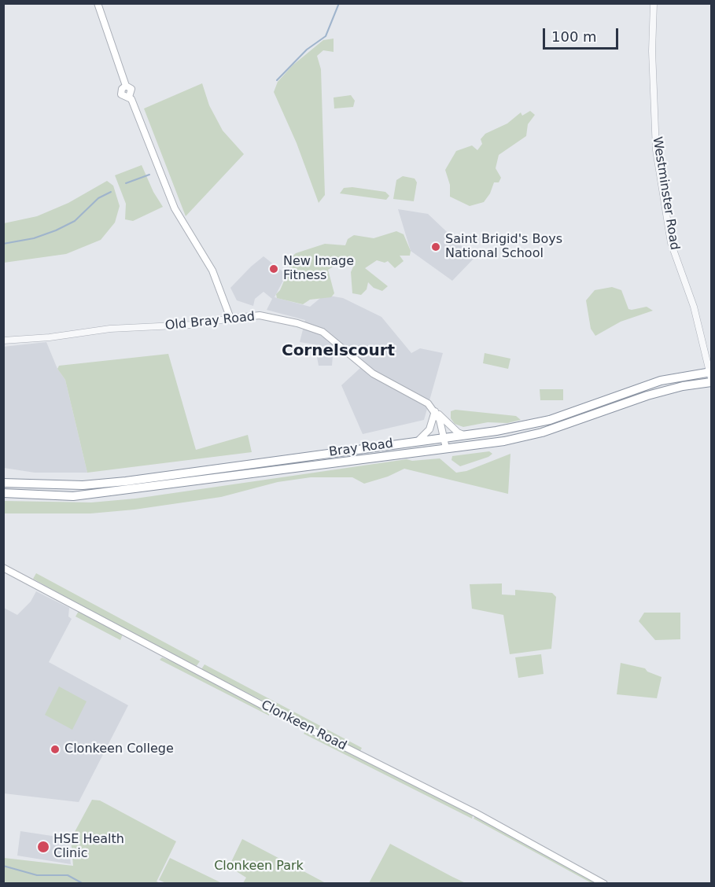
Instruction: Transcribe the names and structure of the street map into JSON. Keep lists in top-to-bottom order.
{
  "streets": {
    "highway": ["Bray Road"],
    "main road": ["Old Bray Road", "Clonkeen Road"],
    "street": ["Westminster Road"]
  },
  "crossings": [
    ["Westminster Road", "Bray Road"],
    ["Old Bray Road", "Bray Road"]
  ],
  "districts": ["Cornelscourt"],
  "parks": ["Clonkeen Park"],
  "places": [
    "Saint Brigid's Boys National School",
    "New Image Fitness",
    "Clonkeen College",
    "HSE Health Clinic"
  ],
  "scale_bar": "100 m"
}
